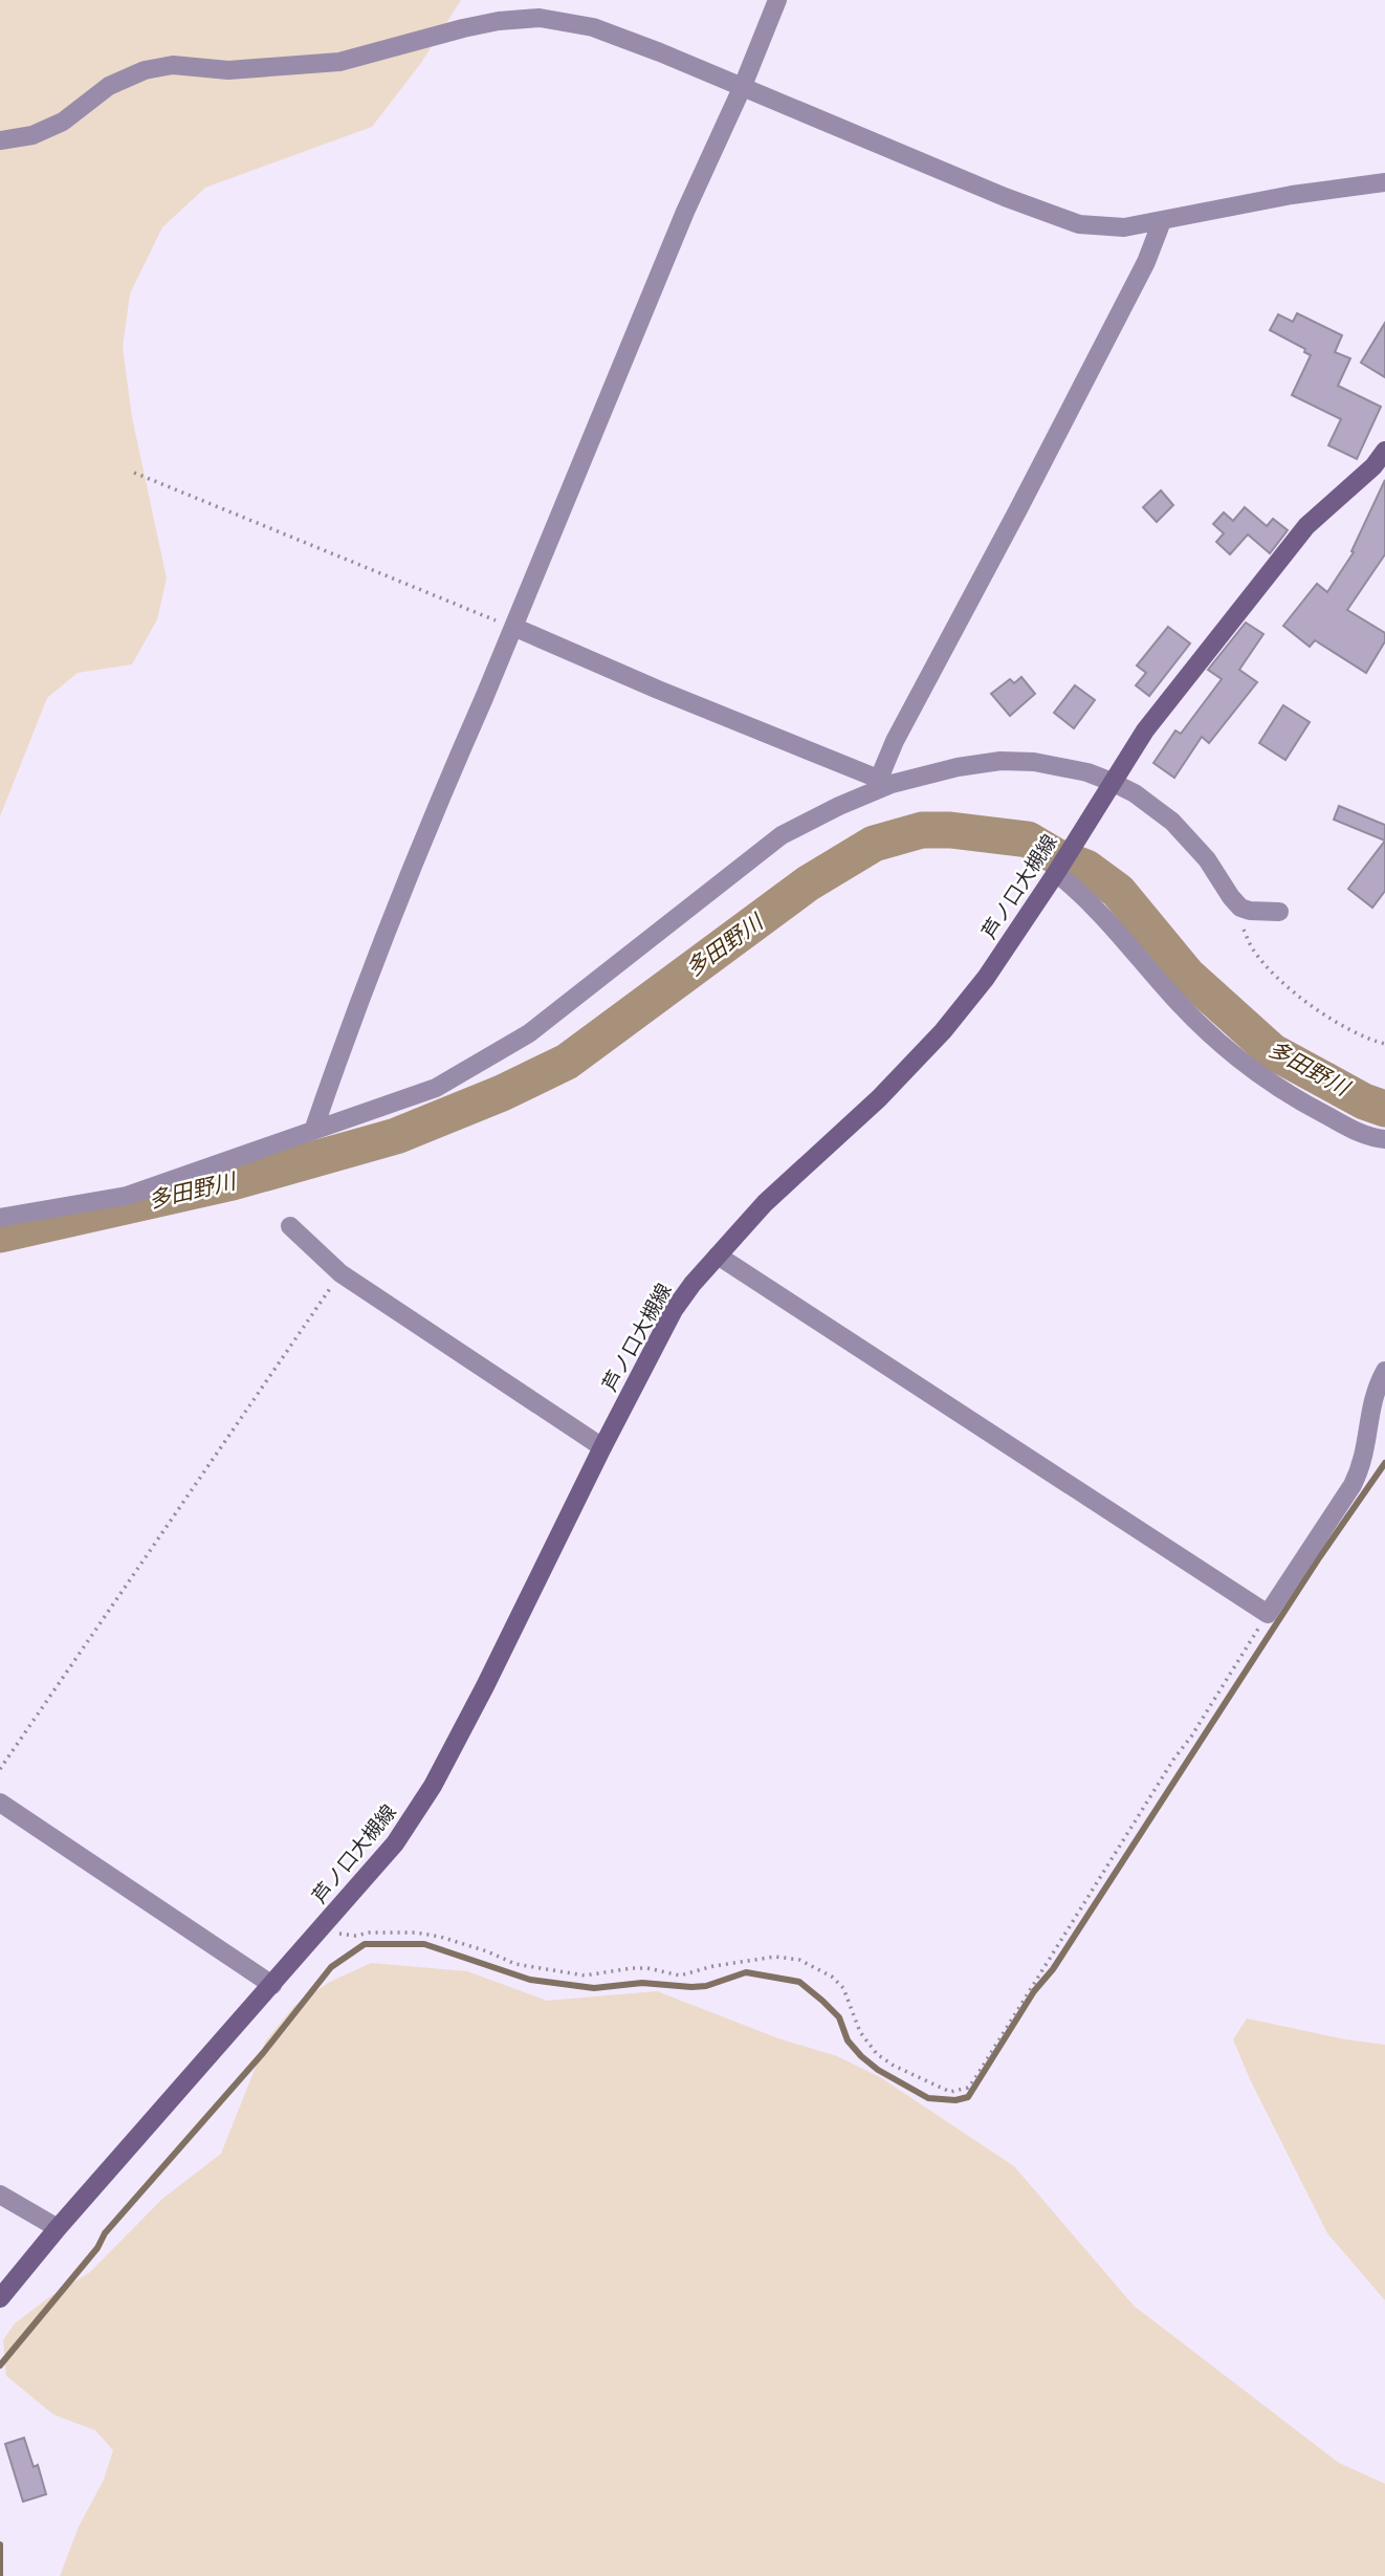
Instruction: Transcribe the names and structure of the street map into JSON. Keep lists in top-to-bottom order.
{
  "streets": {
    "main road": ["芦ノ口大槻線"]
  },
  "water": ["多田野川"]
}
